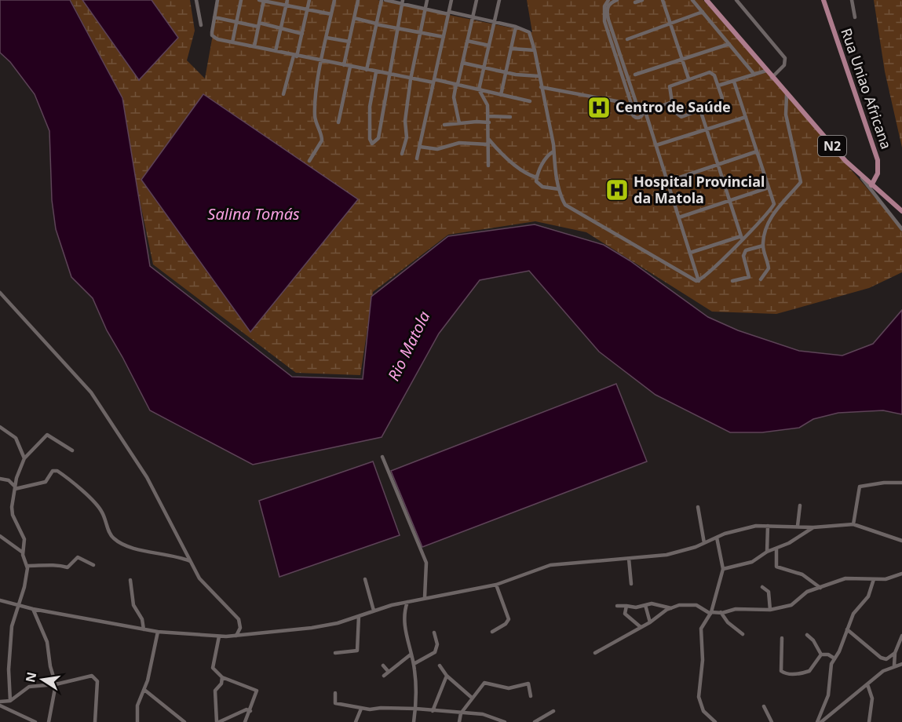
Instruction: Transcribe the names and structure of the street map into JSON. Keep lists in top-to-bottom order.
{
  "streets": {
    "main road": ["Rua Uniao Africana", "N2"]
  },
  "crossings": [
    ["Rua Uniao Africana", "N2"]
  ],
  "water": ["Salina Tomás", "Rio Matola"],
  "places": {
    "hospital": ["Centro de Saúde", "Hospital Provincial da Matola"]
  },
  "north": "left"
}
